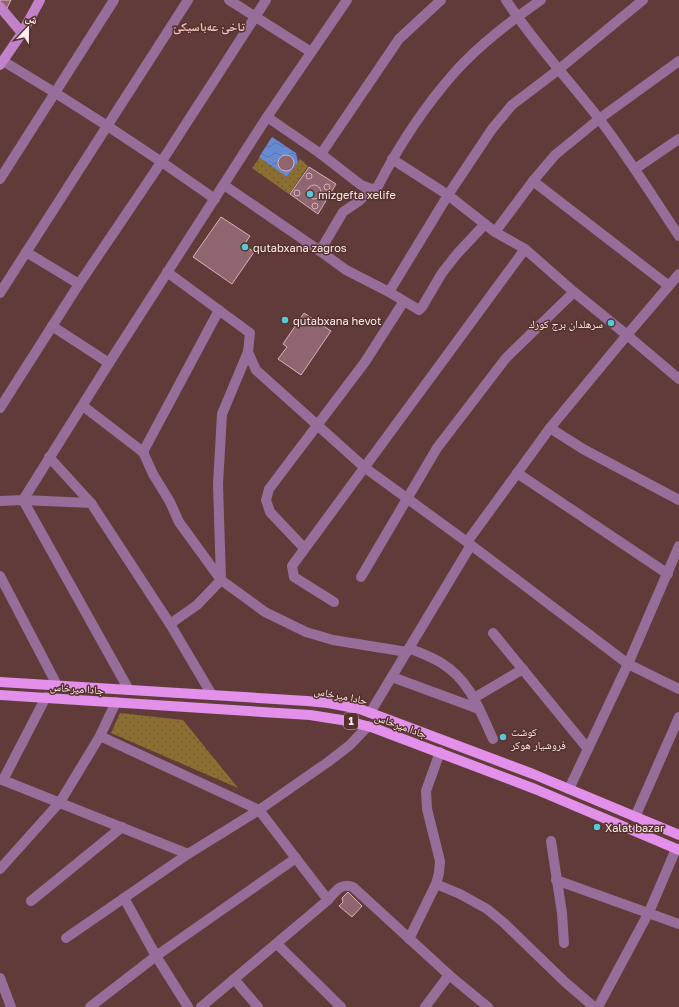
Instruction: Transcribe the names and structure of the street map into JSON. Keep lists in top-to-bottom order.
{
  "streets": {
    "main road": ["جادا ميرخاس", "حادا ميرخاس", "1"]
  },
  "districts": ["تاخێ عه‌باسيكێ"],
  "places": [
    "mizgefta xelife",
    "qutabxana zagros",
    "qutabxana hevot",
    "سرهلدان برج كورك",
    "كوشت فروشيار هوكر",
    "Xalat bazar"
  ],
  "north": "top"
}
